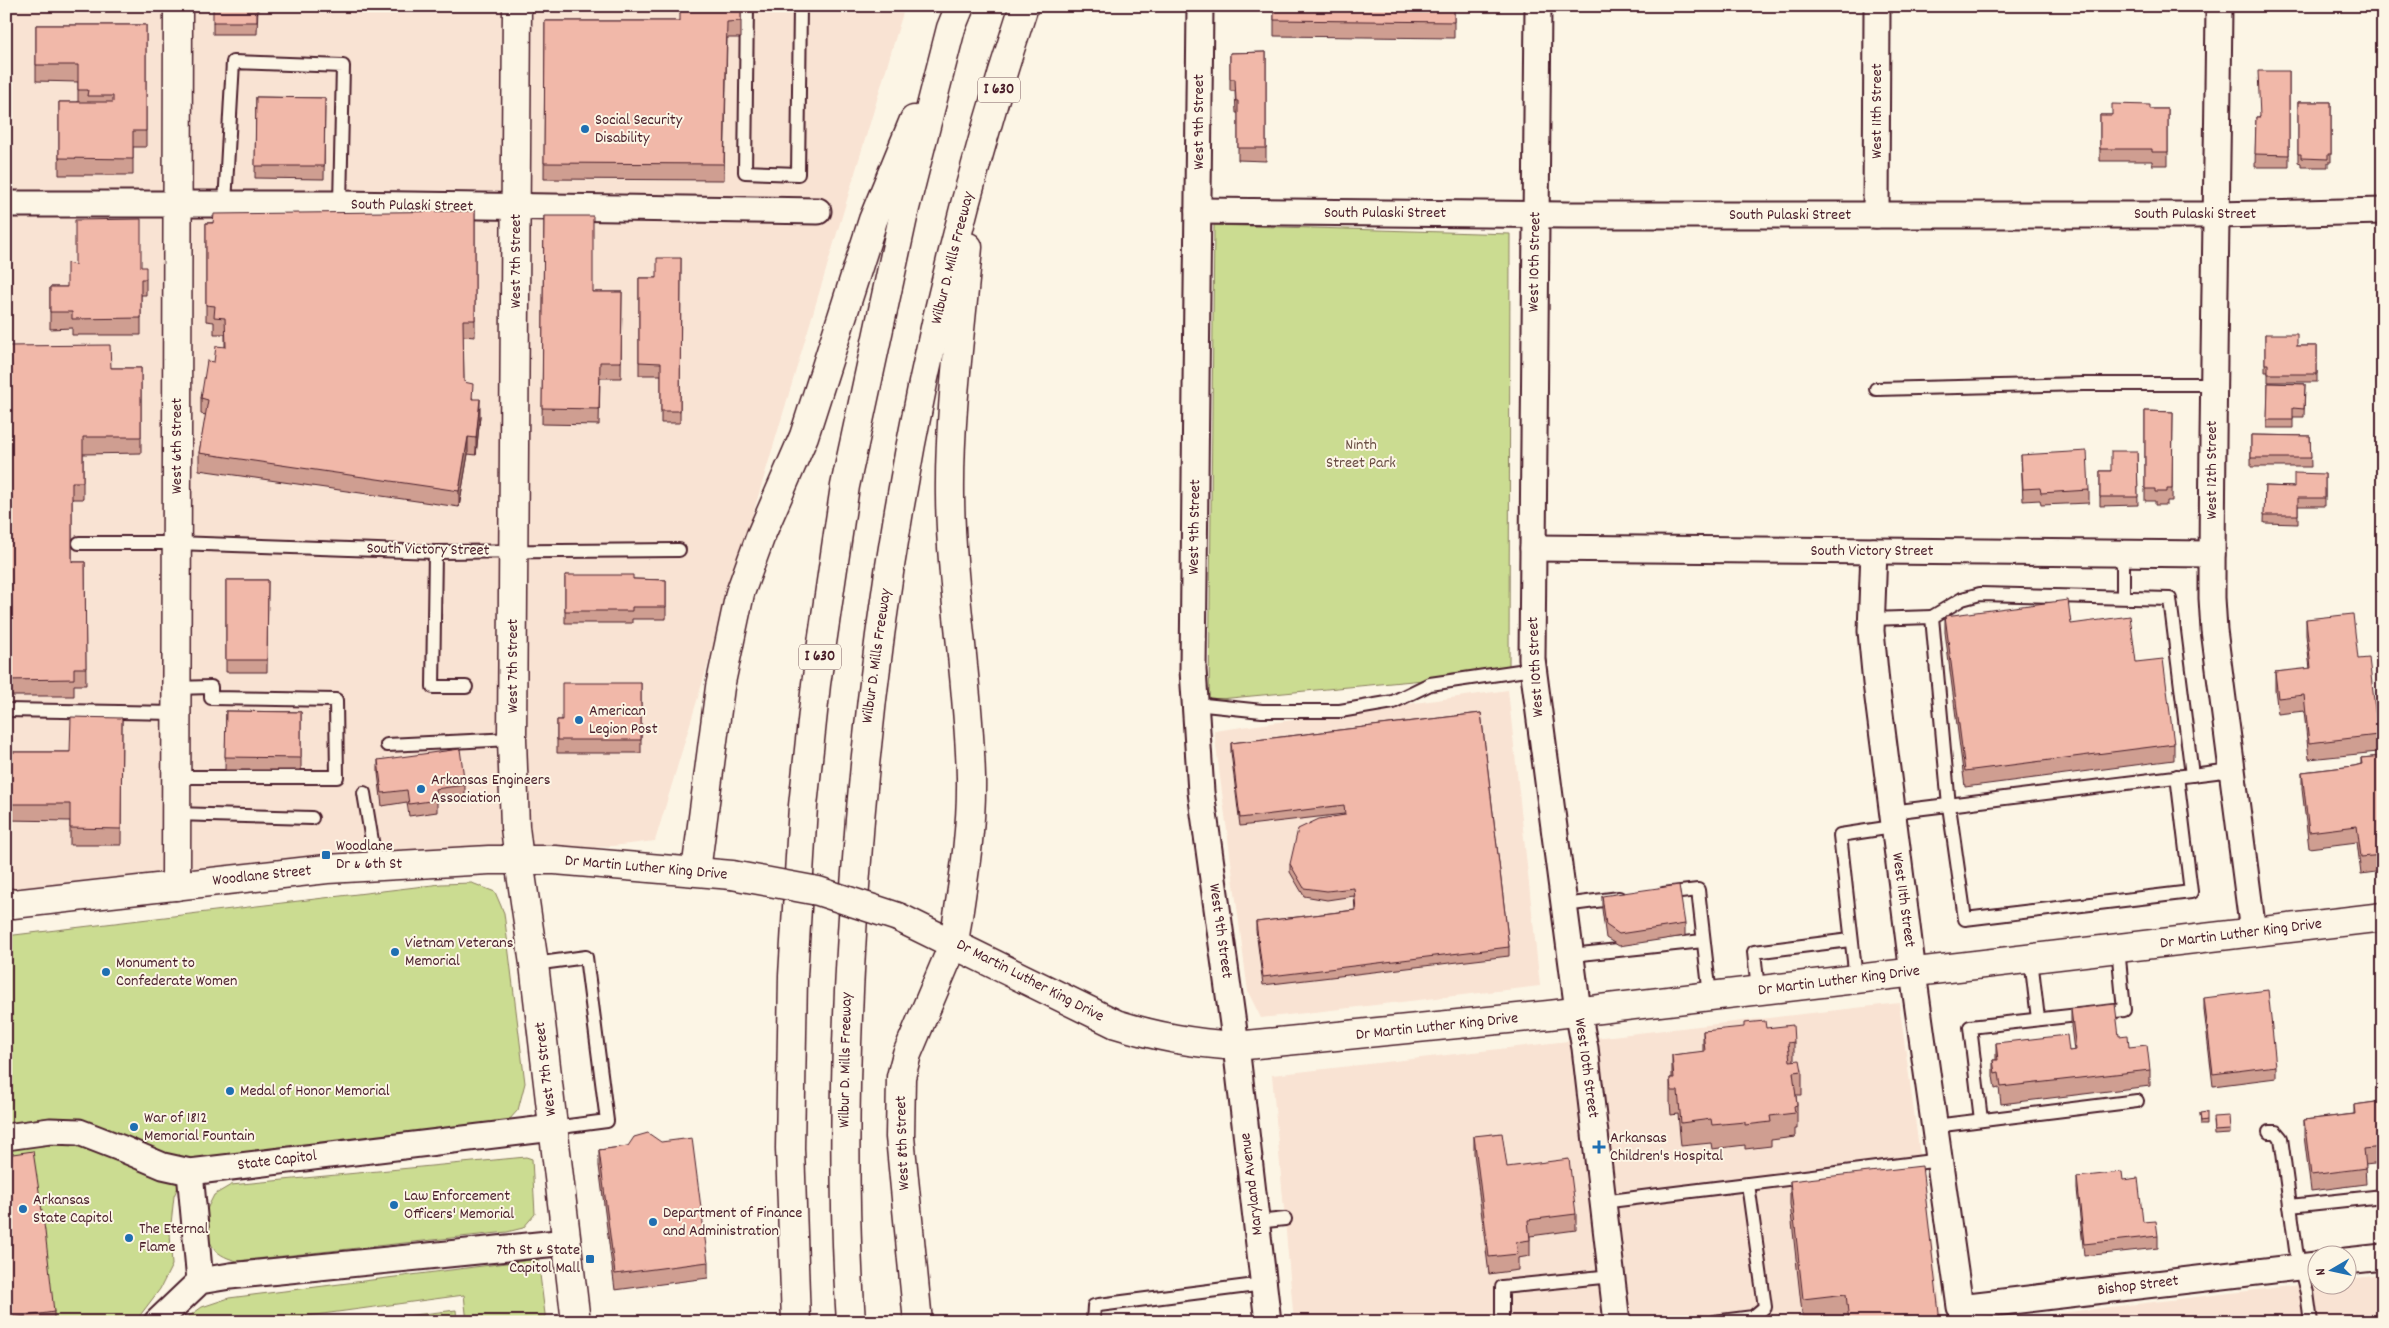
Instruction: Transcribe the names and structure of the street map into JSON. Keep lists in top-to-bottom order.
{
  "streets": {
    "main road": [
      "I 630",
      "Wilbur D. Mills Freeway",
      "West 7th Street",
      "West 6th Street",
      "Dr Martin Luther King Drive",
      "Woodlane Street",
      "West 8th Street"
    ],
    "street": [
      "West 11th Street",
      "West 9th Street",
      "South Pulaski Street",
      "West 10th Street",
      "West 12th Street",
      "South Victory Street",
      "State Capitol",
      "Maryland Avenue",
      "Bishop Street"
    ]
  },
  "crossings": [
    ["West 11th Street", "South Pulaski Street"],
    ["West 11th Street", "South Victory Street"],
    ["West 11th Street", "Dr Martin Luther King Drive"],
    ["West 11th Street", "Bishop Street"],
    ["West 9th Street", "South Pulaski Street"],
    ["West 9th Street", "Dr Martin Luther King Drive"],
    ["West 9th Street", "Maryland Avenue"],
    ["South Pulaski Street", "West 7th Street"],
    ["South Pulaski Street", "West 10th Street"],
    ["South Pulaski Street", "West 6th Street"],
    ["South Pulaski Street", "West 12th Street"],
    ["Wilbur D. Mills Freeway", "West 8th Street"],
    ["West 7th Street", "South Victory Street"],
    ["West 7th Street", "Dr Martin Luther King Drive"],
    ["West 7th Street", "Woodlane Street"],
    ["West 7th Street", "State Capitol"],
    ["West 10th Street", "South Victory Street"],
    ["West 10th Street", "Dr Martin Luther King Drive"],
    ["West 6th Street", "South Victory Street"],
    ["West 6th Street", "Woodlane Street"],
    ["West 12th Street", "South Victory Street"],
    ["West 12th Street", "Dr Martin Luther King Drive"],
    ["Dr Martin Luther King Drive", "Woodlane Street"],
    ["Dr Martin Luther King Drive", "West 8th Street"],
    ["Dr Martin Luther King Drive", "Maryland Avenue"]
  ],
  "parks": ["Ninth Street Park"],
  "places": {
    "other": [
      "Social Security Disability",
      "American Legion Post",
      "Arkansas Engineers Association",
      "Vietnam Veterans Memorial",
      "Monument to Confederate Women",
      "Medal of Honor Memorial",
      "War of 1812 Memorial Fountain",
      "Law Enforcement Officers' Memorial",
      "Arkansas State Capitol",
      "Department of Finance and Administration",
      "The Eternal Flame"
    ],
    "transit": ["Woodlane Dr & 6th St", "7th St & State Capitol Mall"],
    "health": ["Arkansas Children's Hospital"]
  },
  "north": "left"
}
